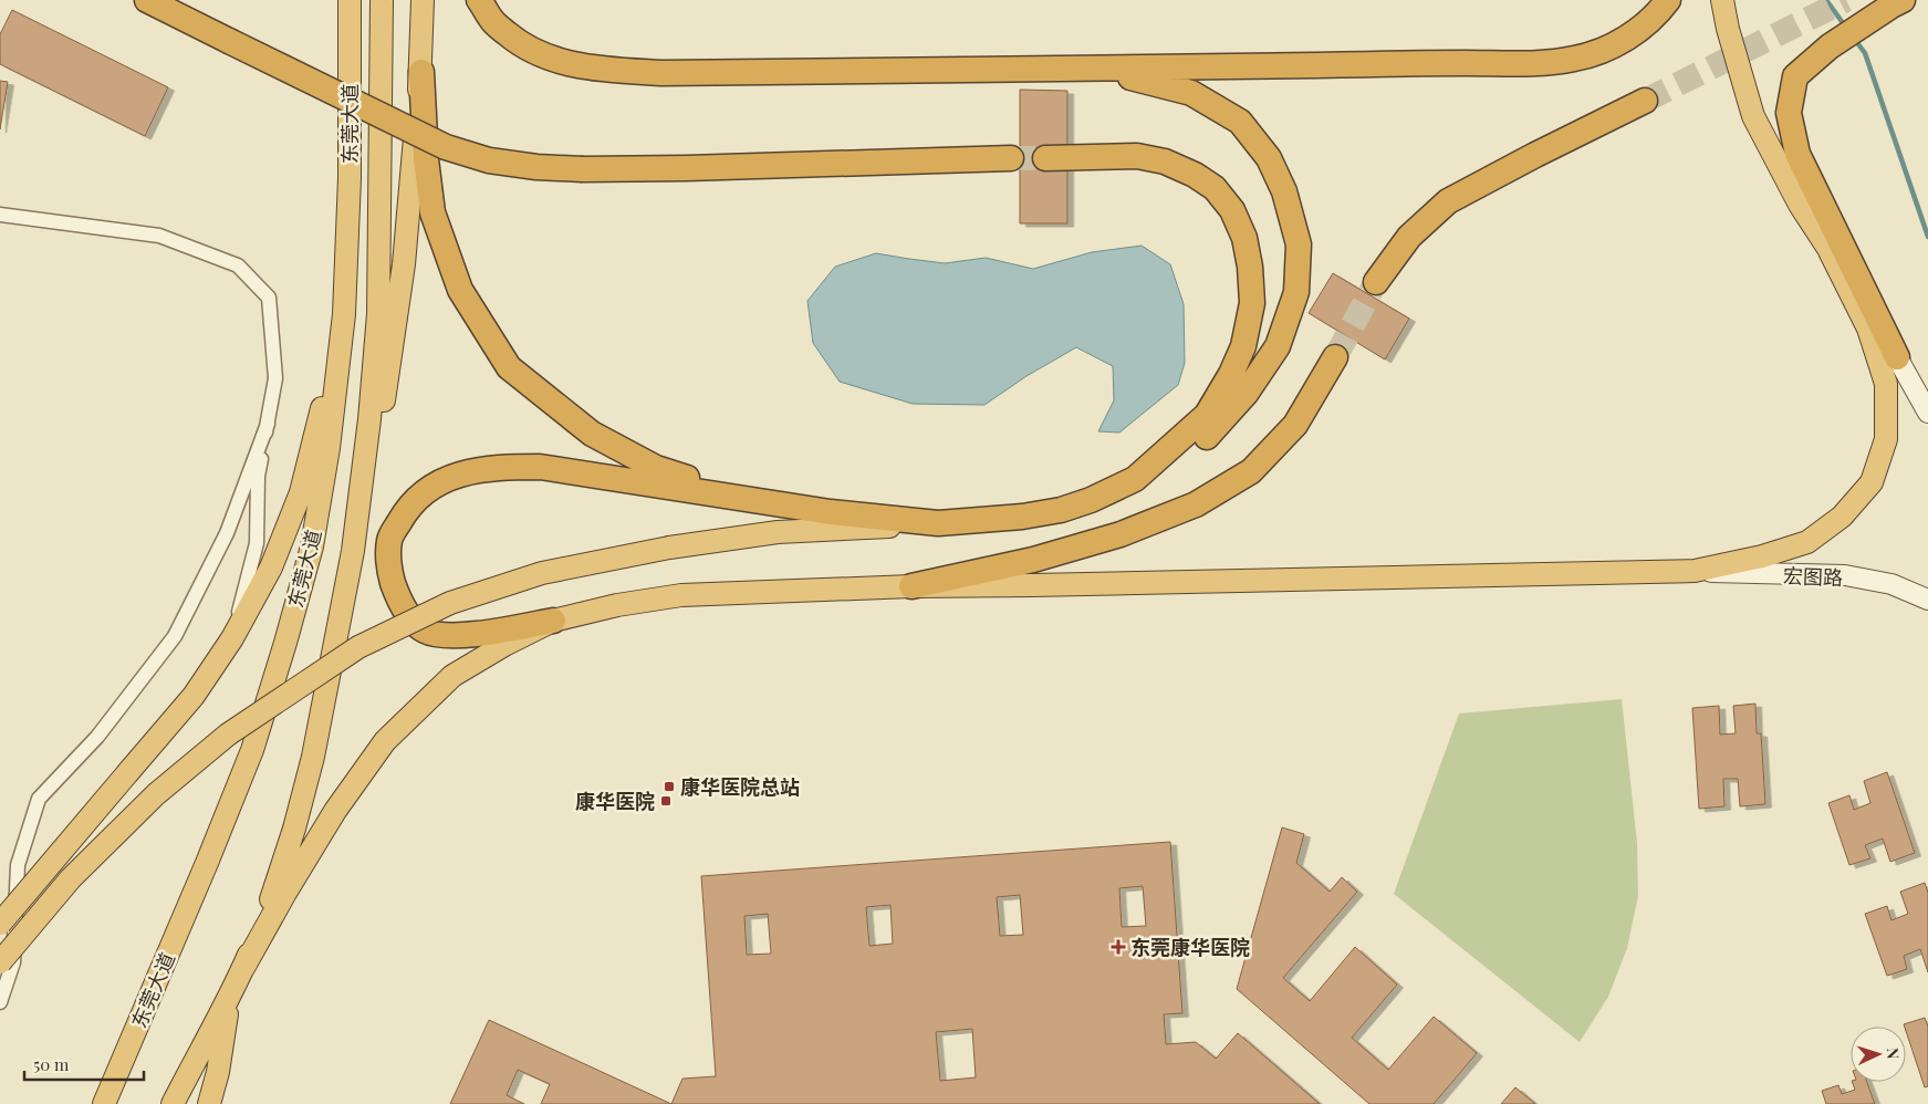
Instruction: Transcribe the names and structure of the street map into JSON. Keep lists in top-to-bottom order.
{
  "streets": {
    "highway": ["东莞大道"],
    "main road": ["宏图路"]
  },
  "places": {
    "transit": ["康华医院总站", "康华医院"],
    "health": ["东莞康华医院"]
  },
  "scale_bar": "50 m",
  "north": "right"
}
